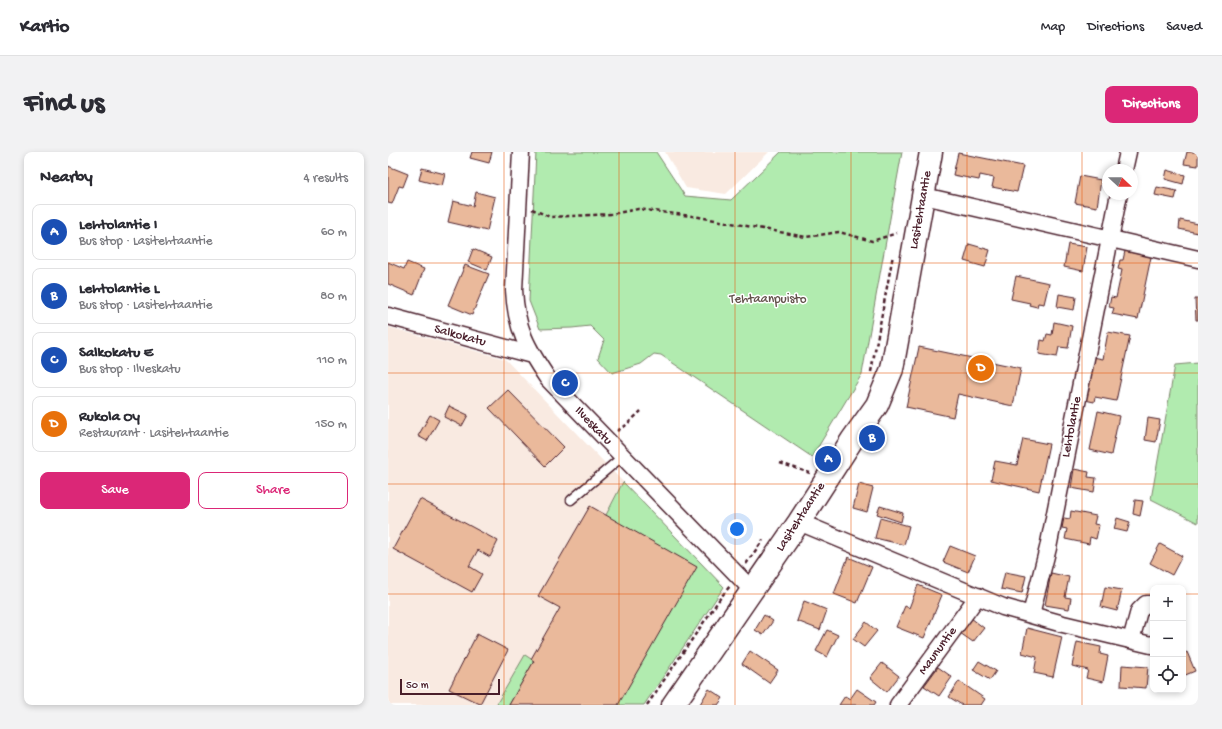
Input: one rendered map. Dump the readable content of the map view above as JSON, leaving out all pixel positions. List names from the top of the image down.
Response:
{
  "streets": {
    "street": [
      "Lasitehtaantie",
      "Salkokatu",
      "Ilveskatu",
      "Lehtolantie",
      "Maununtie"
    ]
  },
  "crossings": [
    ["Lasitehtaantie", "Ilveskatu"],
    ["Salkokatu", "Ilveskatu"]
  ],
  "parks": ["Tehtaanpuisto"],
  "scale_bar": "50 m",
  "north": "right",
  "page": {
    "header": "Kartio",
    "nav": ["Map", "Directions", "Saved"],
    "buttons": [
      "Directions",
      ["Save", "Share"]
    ],
    "title": "Find us",
    "heading": ["Nearby", "4 results"],
    "list": [
      {
        "mark": "A",
        "name": "Lehtolantie I",
        "note": "Bus stop · Lasitehtaantie",
        "value": "60 m"
      },
      {
        "mark": "B",
        "name": "Lehtolantie L",
        "note": "Bus stop · Lasitehtaantie",
        "value": "80 m"
      },
      {
        "mark": "C",
        "name": "Salkokatu E",
        "note": "Bus stop · Ilveskatu",
        "value": "110 m"
      },
      {
        "mark": "D",
        "name": "Rukola Oy",
        "note": "Restaurant · Lasitehtaantie",
        "value": "150 m"
      }
    ],
    "pins": [
      "D",
      "C",
      "B",
      "A"
    ],
    "map_buttons": ["+", "−"],
    "scale": "50 m"
  }
}
